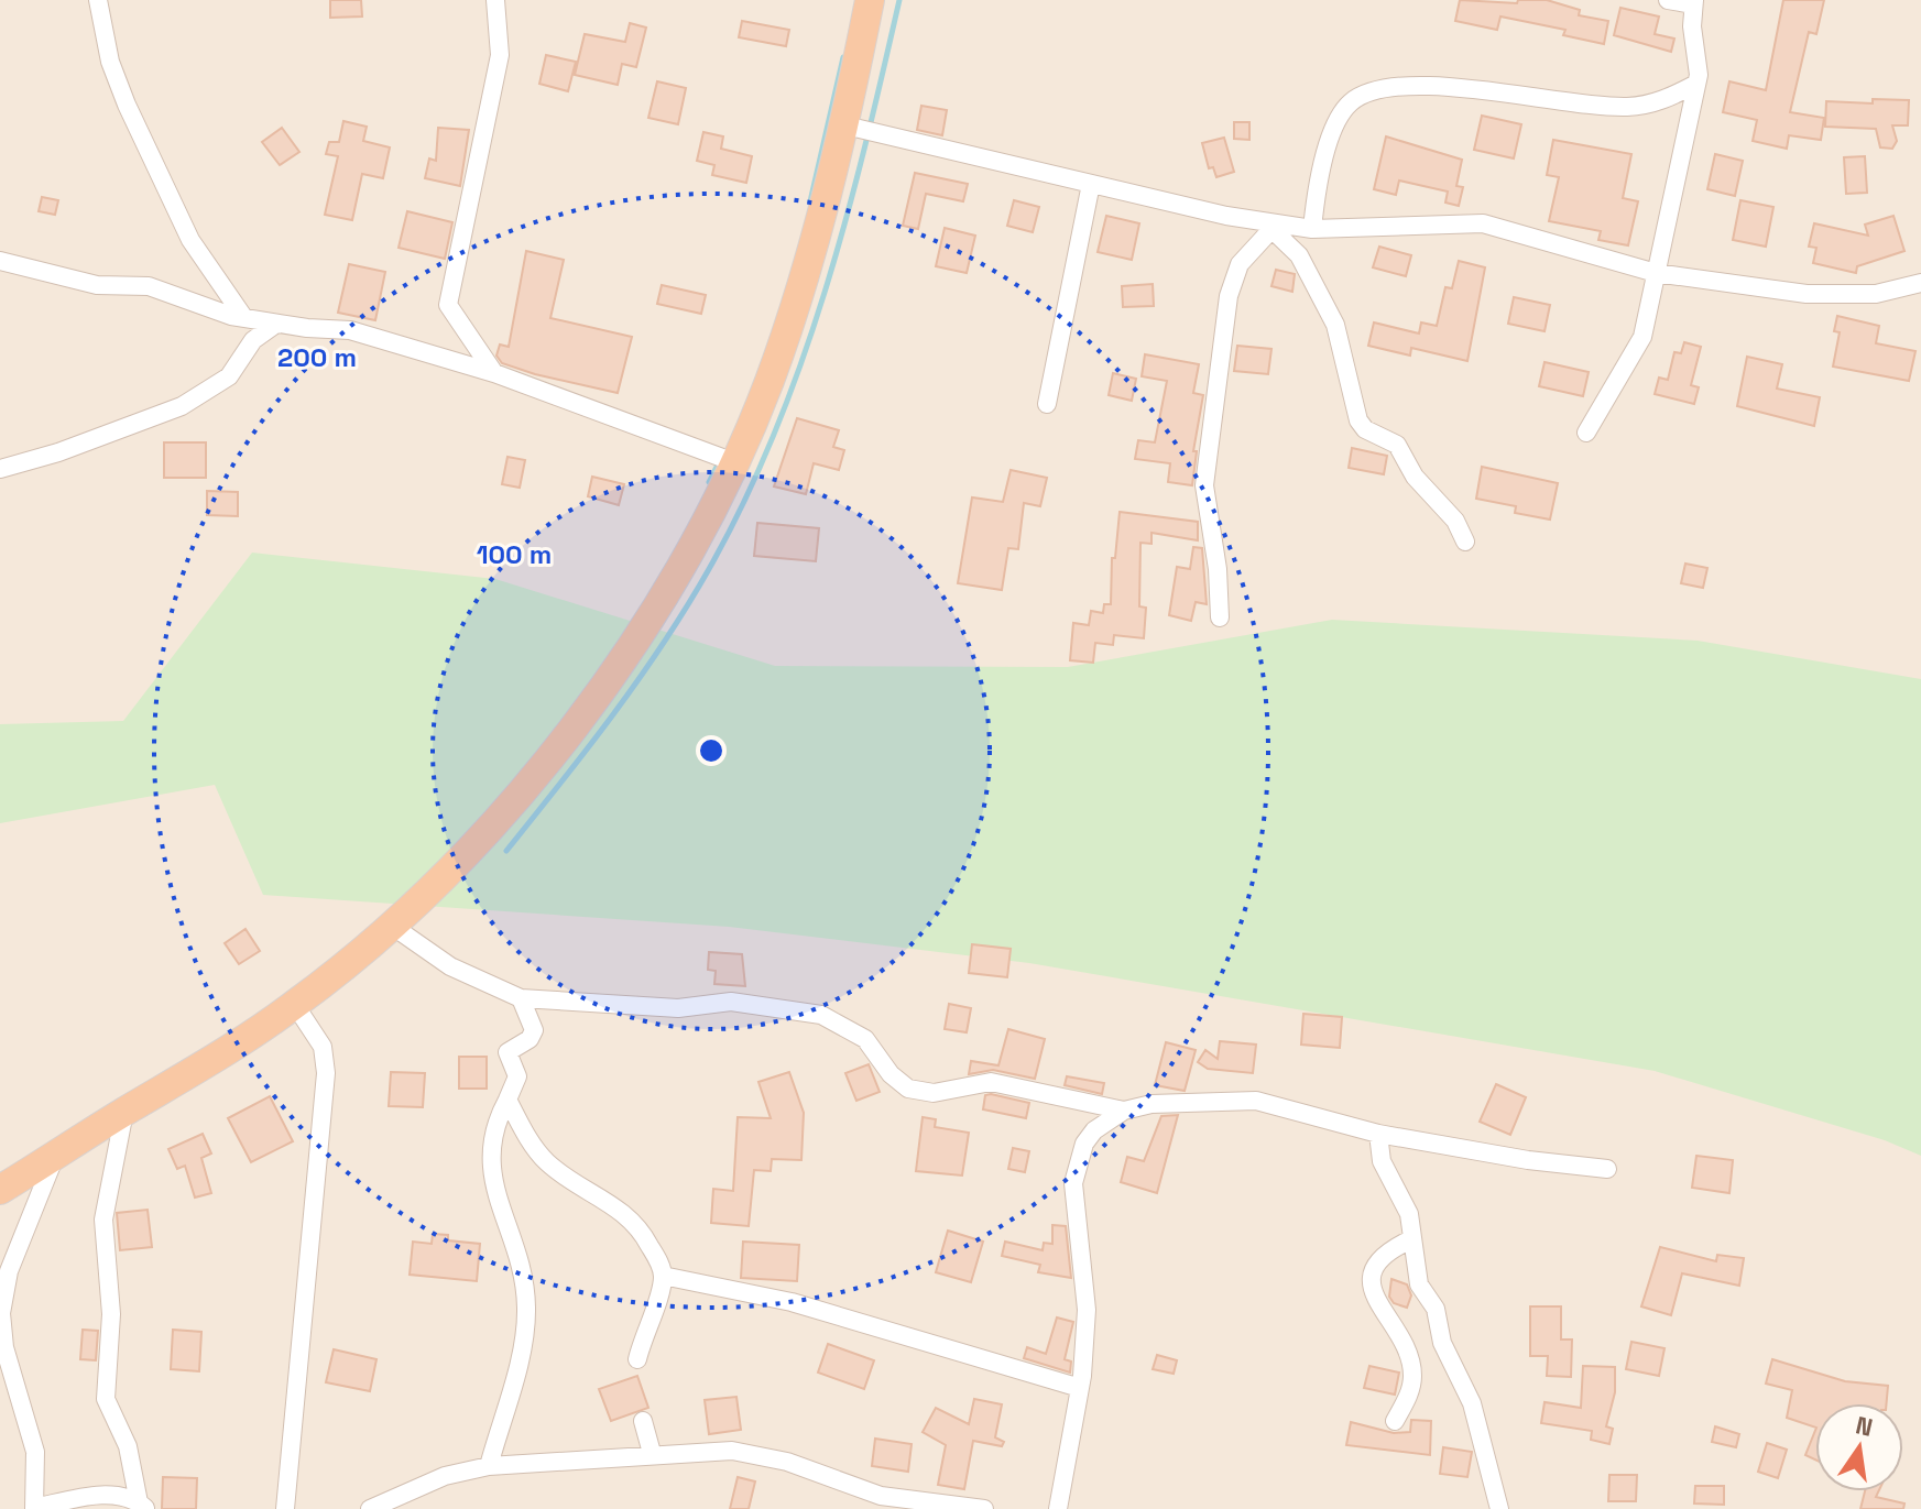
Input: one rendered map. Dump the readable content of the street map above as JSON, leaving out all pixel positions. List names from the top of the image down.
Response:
{
  "north": "top",
  "rings": ["200 m", "100 m"]
}
